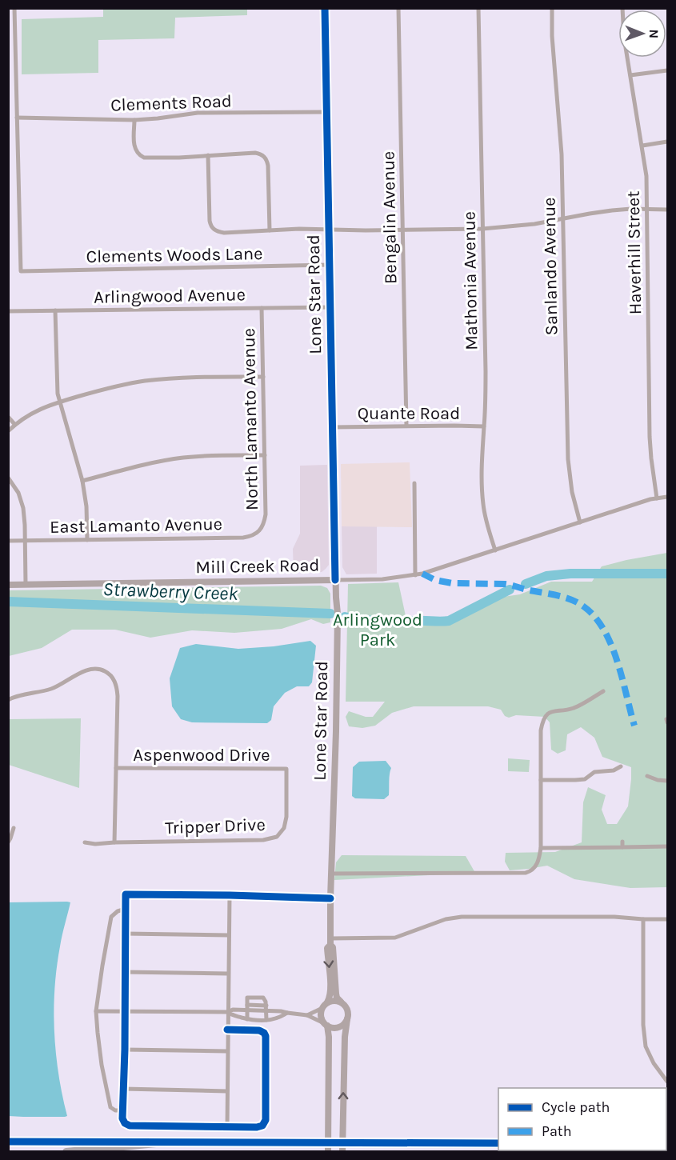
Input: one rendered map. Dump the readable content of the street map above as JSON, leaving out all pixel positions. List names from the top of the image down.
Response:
{
  "streets": {
    "street": [
      "Clements Road",
      "Bengalin Avenue",
      "Haverhill Street",
      "Clements Woods Lane",
      "Sanlando Avenue",
      "Mathonia Avenue",
      "Lone Star Road",
      "Arlingwood Avenue",
      "Quante Road",
      "North Lamanto Avenue",
      "East Lamanto Avenue",
      "Mill Creek Road",
      "Aspenwood Drive",
      "Tripper Drive"
    ]
  },
  "crossings": [
    ["Clements Road", "Clements Woods Lane"],
    ["Clements Road", "Lone Star Road"],
    ["Bengalin Avenue", "Quante Road"],
    ["Haverhill Street", "Mill Creek Road"],
    ["Clements Woods Lane", "Lone Star Road"],
    ["Sanlando Avenue", "Mill Creek Road"],
    ["Mathonia Avenue", "Quante Road"],
    ["Mathonia Avenue", "Mill Creek Road"],
    ["Lone Star Road", "Arlingwood Avenue"],
    ["Lone Star Road", "Quante Road"],
    ["Lone Star Road", "Mill Creek Road"],
    ["Arlingwood Avenue", "North Lamanto Avenue"],
    ["North Lamanto Avenue", "East Lamanto Avenue"],
    ["Aspenwood Drive", "Tripper Drive"]
  ],
  "water": ["Strawberry Creek"],
  "parks": ["Arlingwood Park"],
  "legend": ["Cycle path", "Path"],
  "north": "right"
}
